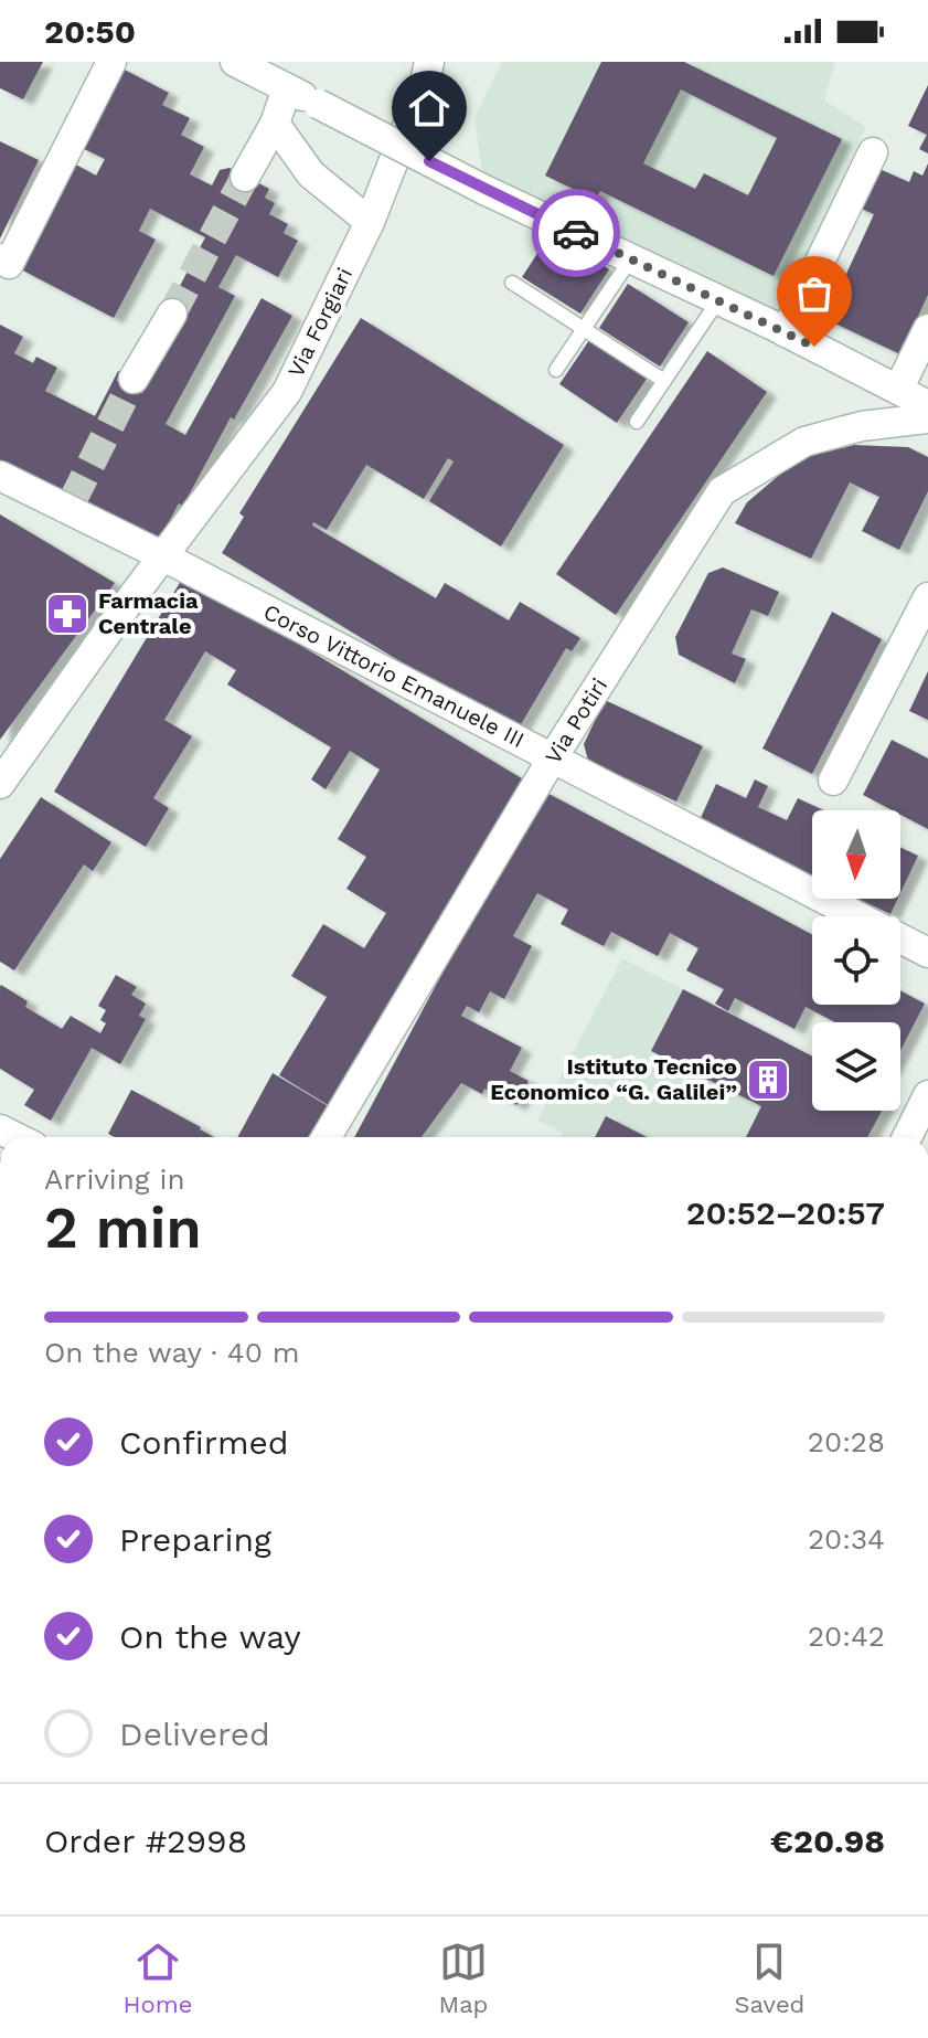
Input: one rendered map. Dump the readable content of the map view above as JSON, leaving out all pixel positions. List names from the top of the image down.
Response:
{
  "streets": {
    "street": ["Via Forgiari", "Corso Vittorio Emanuele III", "Via Potiri"]
  },
  "crossings": [
    ["Via Forgiari", "Corso Vittorio Emanuele III"],
    ["Corso Vittorio Emanuele III", "Via Potiri"]
  ],
  "places": {
    "pharmacy": ["Farmacia Centrale"],
    "building": ["Istituto Tecnico Economico “G. Galilei”"]
  },
  "north": "bottom",
  "page": {
    "status": "20:50",
    "heading": ["2 min", "Arriving in", "20:52–20:57"],
    "panel": ["Order #2998", "€20.98"],
    "bar": "On the way · 40 m",
    "list": [
      ["Confirmed", "20:28"],
      ["Preparing", "20:34"],
      ["On the way", "20:42"],
      "Delivered"
    ],
    "tabs": ["Home", "Map", "Saved"]
  }
}
